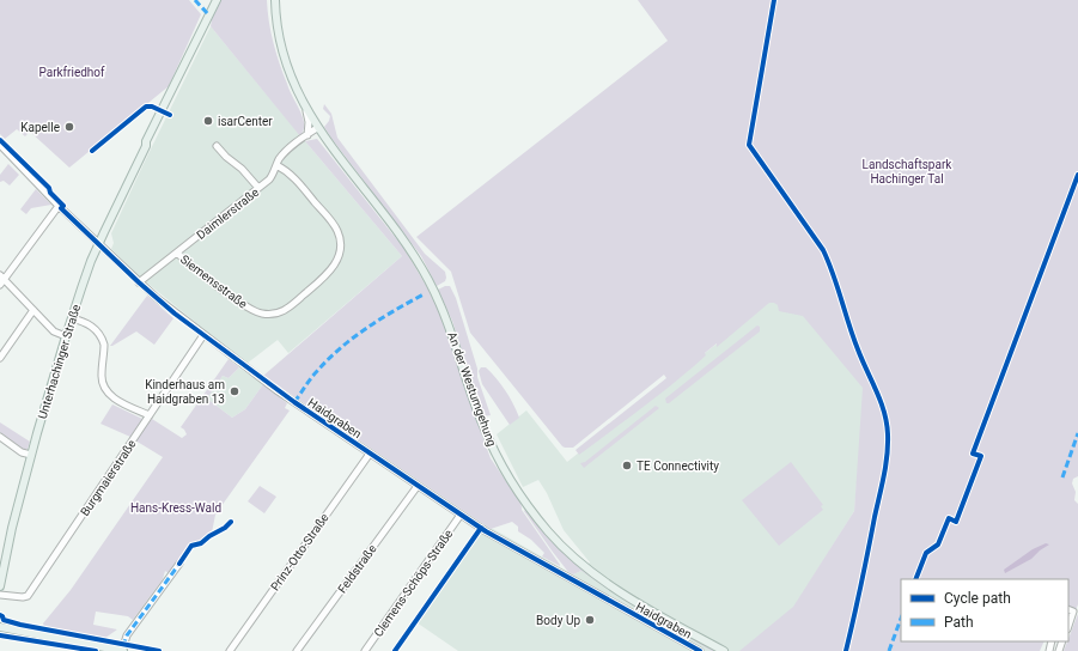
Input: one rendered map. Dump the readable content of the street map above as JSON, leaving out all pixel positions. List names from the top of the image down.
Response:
{
  "streets": {
    "main road": ["Unterhachinger Straße", "An der Westumgehung"],
    "street": [
      "Daimlerstraße",
      "Siemensstraße",
      "Haidgraben",
      "Burgmaierstraße",
      "Prinz-Otto-Straße",
      "Feldstraße",
      "Clemens-Schöps-Straße"
    ]
  },
  "crossings": [
    ["Daimlerstraße", "Siemensstraße"],
    ["Daimlerstraße", "An der Westumgehung"],
    ["Daimlerstraße", "Haidgraben"],
    ["Unterhachinger Straße", "Haidgraben"],
    ["Haidgraben", "Burgmaierstraße"],
    ["Haidgraben", "Prinz-Otto-Straße"],
    ["Haidgraben", "Feldstraße"],
    ["Haidgraben", "Clemens-Schöps-Straße"]
  ],
  "parks": ["Parkfriedhof", "Landschaftspark Hachinger Tal", "Hans-Kress-Wald"],
  "places": [
    "isarCenter",
    "Kapelle",
    "Kinderhaus am Haidgraben 13",
    "TE Connectivity",
    "Body Up"
  ],
  "legend": ["Cycle path", "Path"]
}
